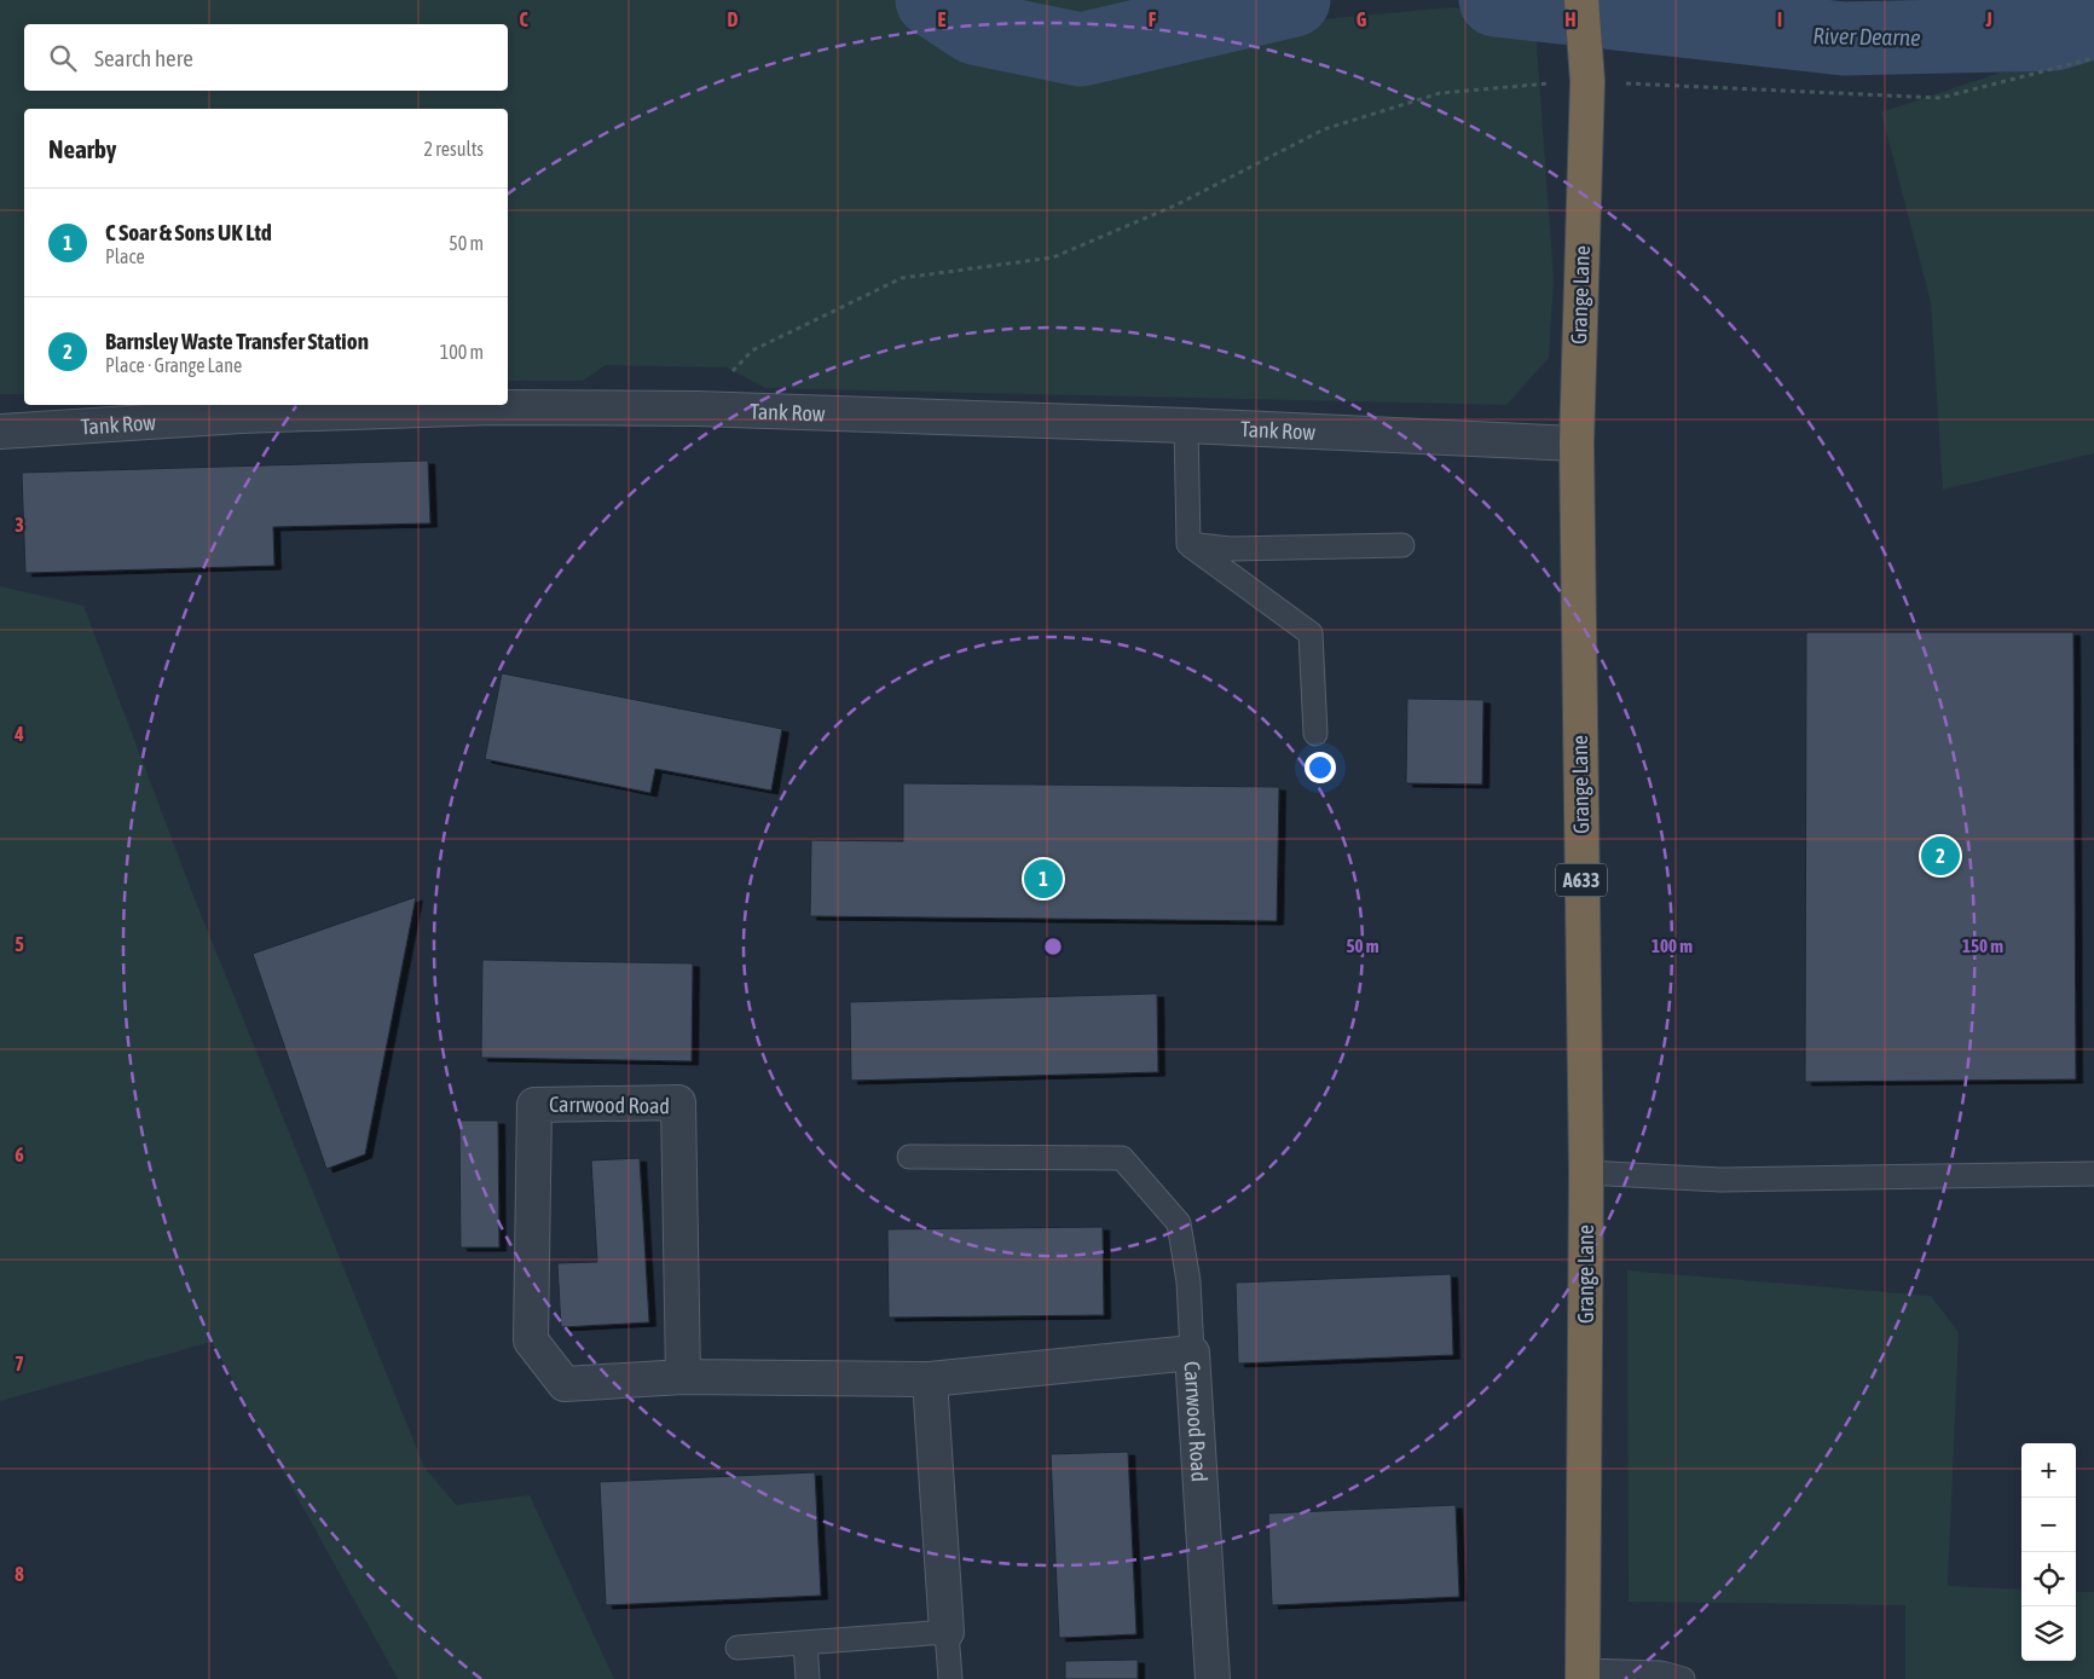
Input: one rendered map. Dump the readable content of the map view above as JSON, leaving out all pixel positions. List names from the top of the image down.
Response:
{
  "streets": {
    "highway": ["Grange Lane", "A633"],
    "street": ["Tank Row", "Carrwood Road"]
  },
  "crossings": [
    ["Grange Lane", "Tank Row"]
  ],
  "water": ["River Dearne"],
  "page": {
    "search": "Search here",
    "heading": ["Nearby", "2 results"],
    "list": [
      {
        "mark": "1",
        "name": "C Soar & Sons UK Ltd",
        "note": "Place",
        "value": "50 m"
      },
      {
        "mark": "2",
        "name": "Barnsley Waste Transfer Station",
        "note": "Place · Grange Lane",
        "value": "100 m"
      }
    ],
    "pins": ["2", "1"],
    "map_buttons": ["+", "−"]
  },
  "grid": {
    "columns": [
      "C",
      "D",
      "E",
      "F",
      "G",
      "H",
      "I",
      "J"
    ],
    "rows": [
      "3",
      "4",
      "5",
      "6",
      "7",
      "8"
    ]
  },
  "rings": ["50 m", "100 m", "150 m"]
}
